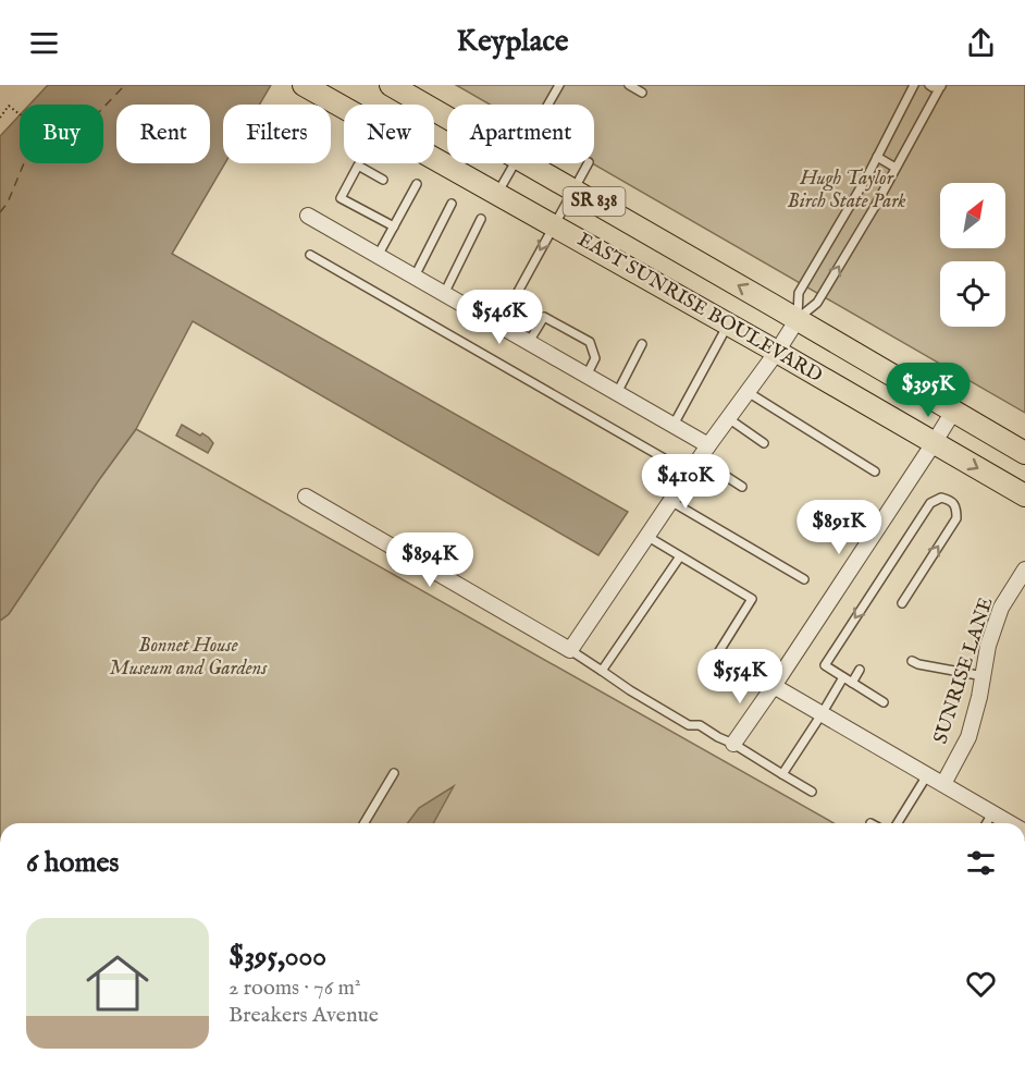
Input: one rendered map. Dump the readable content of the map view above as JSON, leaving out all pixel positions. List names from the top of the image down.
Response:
{
  "streets": {
    "main road": ["SR 838", "EAST SUNRISE BOULEVARD"],
    "street": ["SUNRISE LANE"]
  },
  "parks": ["Hugh Taylor Birch State Park", "Bonnet House Museum and Gardens"],
  "north": "top right",
  "page": {
    "header": "Keyplace",
    "chip": [
      "Buy",
      "Rent",
      "Filters",
      "New",
      "Apartment"
    ],
    "price": [
      "$546K",
      "$395K",
      "$410K",
      "$891K",
      "$894K",
      "$554K"
    ],
    "heading": "6 homes",
    "list": [
      {
        "name": "$395,000",
        "note": "2 rooms · 76 m² · Breakers Avenue"
      }
    ]
  }
}
